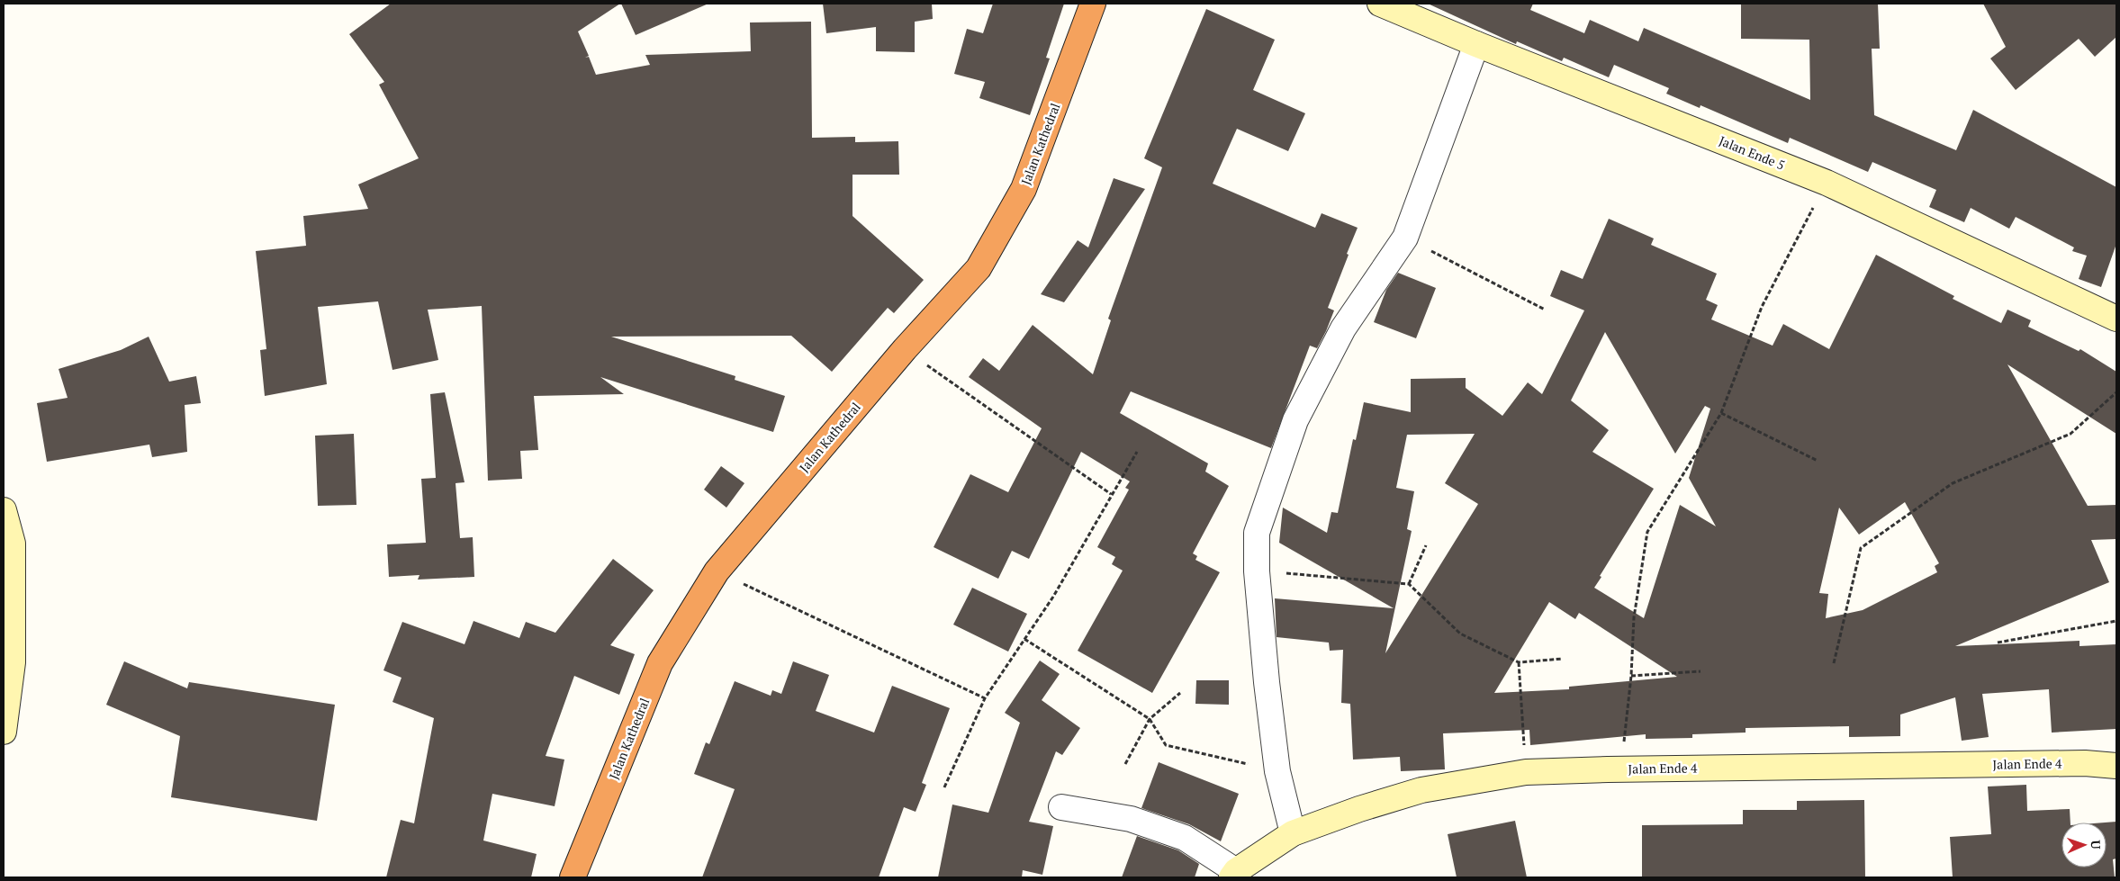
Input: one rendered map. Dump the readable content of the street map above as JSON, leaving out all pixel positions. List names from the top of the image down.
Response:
{
  "streets": {
    "highway": ["Jalan Kathedral"],
    "street": ["Jalan Ende 5", "Jalan Ende 4"]
  },
  "north": "right"
}
